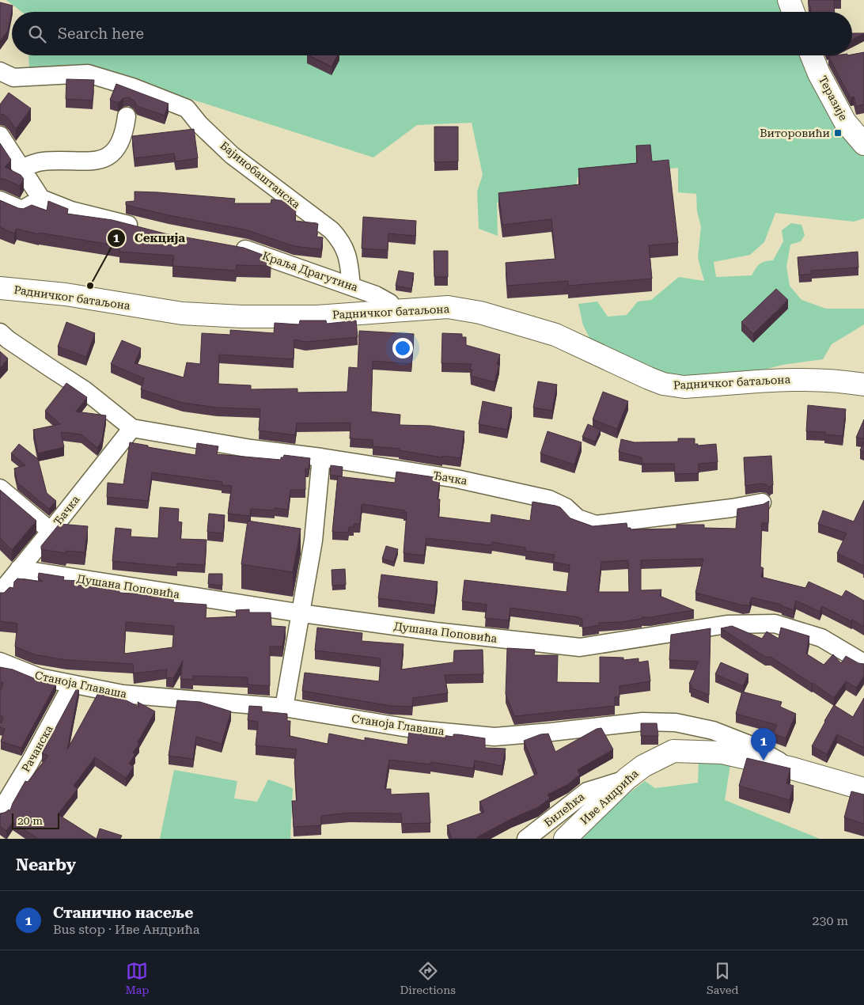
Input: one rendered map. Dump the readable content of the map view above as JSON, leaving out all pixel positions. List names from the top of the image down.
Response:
{
  "streets": {
    "main road": ["Теразије", "Радничког батаљона", "Иве Андрића"],
    "street": [
      "Бајинобаштанска",
      "Краља Драгутина",
      "Ђачка",
      "Душана Поповића",
      "Станоја Главаша",
      "Рачанска",
      "Билећка"
    ]
  },
  "crossings": [
    ["Бајинобаштанска", "Краља Драгутина"],
    ["Краља Драгутина", "Радничког батаљона"],
    ["Ђачка", "Душана Поповића"],
    ["Станоја Главаша", "Рачанска"],
    ["Станоја Главаша", "Иве Андрића"],
    ["Иве Андрића", "Билећка"]
  ],
  "places": {
    "transit": ["Виторовићи"],
    "other": ["Секција"]
  },
  "scale_bar": "20 m",
  "page": {
    "search": "Search here",
    "pins": "1",
    "scale": "20 m",
    "heading": "Nearby",
    "list": [
      {
        "mark": "1",
        "name": "Станично насеље",
        "note": "Bus stop · Иве Андрића",
        "value": "230 m"
      }
    ],
    "nav": ["Map", "Directions", "Saved"]
  }
}
